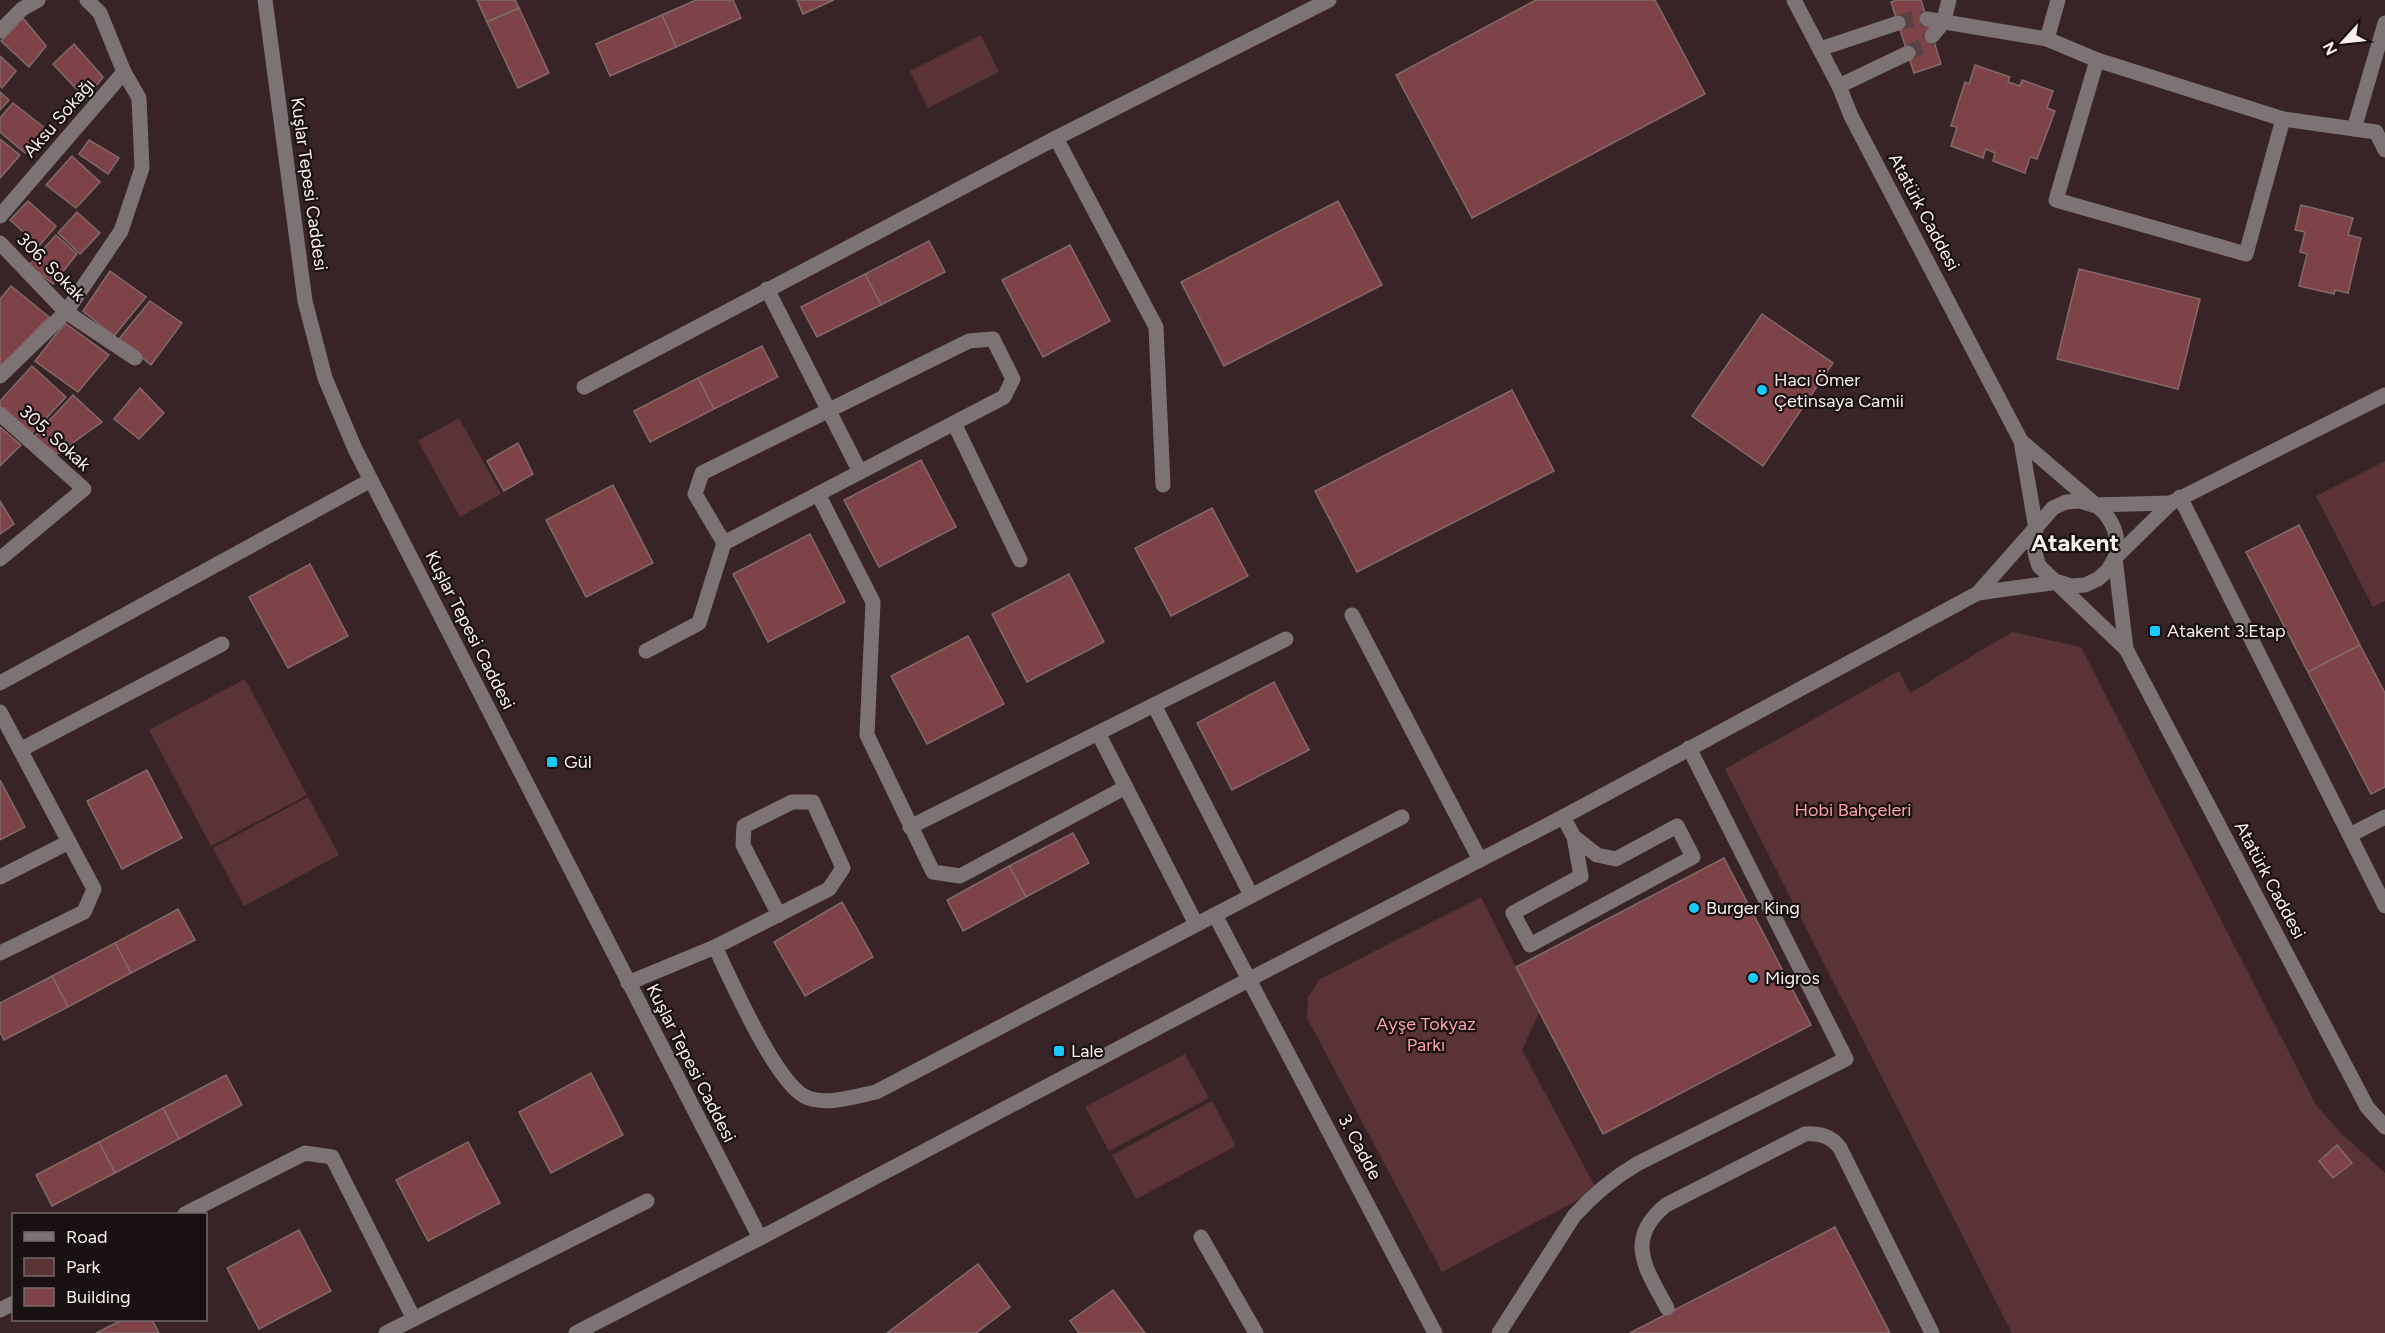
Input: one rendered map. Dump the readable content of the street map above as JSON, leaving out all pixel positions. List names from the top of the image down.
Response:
{
  "streets": {
    "street": [
      "Aksu Sokağı",
      "Kuşlar Tepesi Caddesi",
      "Atatürk Caddesi",
      "306. Sokak",
      "305. Sokak",
      "3. Cadde"
    ]
  },
  "districts": ["Atakent"],
  "parks": ["Hobi Bahçeleri", "Ayşe Tokyaz Parkı"],
  "places": {
    "other": ["Hacı Ömer Çetinsaya Camii", "Burger King", "Migros"],
    "transit": ["Atakent 3.Etap", "Gül", "Lale"]
  },
  "legend": ["Road", "Park", "Building"],
  "north": "bottom left"
}
